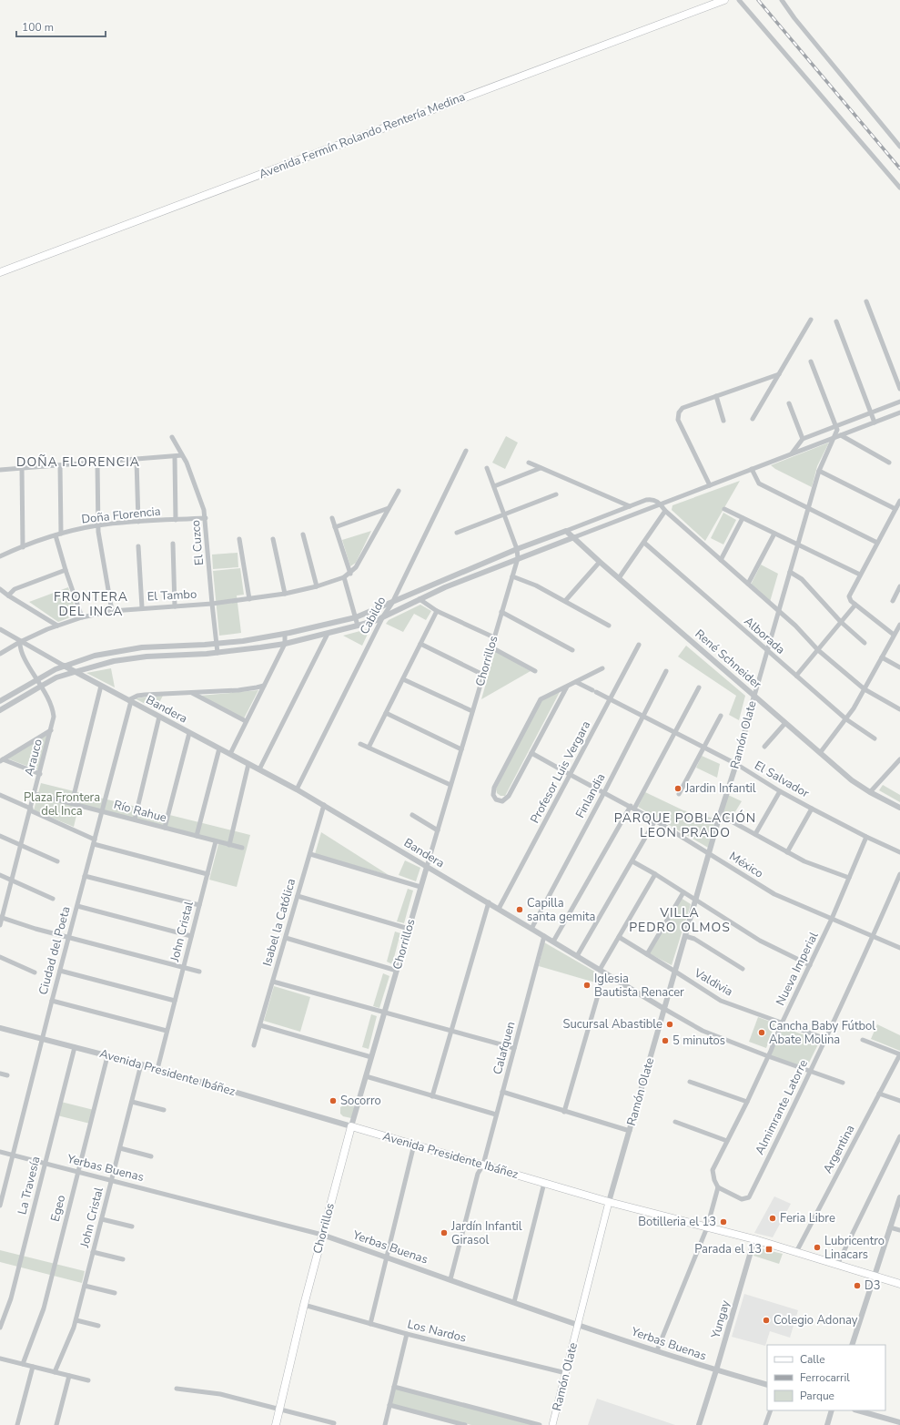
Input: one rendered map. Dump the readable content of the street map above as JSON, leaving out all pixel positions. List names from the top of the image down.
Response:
{
  "streets": {
    "main road": [
      "Avenida Fermín Rolando Rentería Medina",
      "Chorrillos",
      "Ramón Olate",
      "Avenida Presidente Ibáñez"
    ],
    "street": [
      "Doña Florencia",
      "El Cuzco",
      "El Tambo",
      "Cabildo",
      "Alborada",
      "René Schneider",
      "Bandera",
      "Arauco",
      "Profesor Luis Vergara",
      "El Salvador",
      "Finlandia",
      "Río Rahue",
      "México",
      "Isabel la Católica",
      "John Cristal",
      "Ciudad del Poeta",
      "Nueva Imperial",
      "Valdivia",
      "Calafquen",
      "Almimrante Latorre",
      "Argentina",
      "Yerbas Buenas",
      "La Travesía",
      "Egeo",
      "Yungay",
      "Los Nardos"
    ]
  },
  "crossings": [
    ["Doña Florencia", "El Cuzco"],
    ["El Cuzco", "El Tambo"],
    ["El Tambo", "Bandera"],
    ["El Tambo", "Arauco"],
    ["Cabildo", "Bandera"],
    ["Alborada", "Ramón Olate"],
    ["René Schneider", "Ramón Olate"],
    ["Chorrillos", "Bandera"],
    ["Chorrillos", "Avenida Presidente Ibáñez"],
    ["Chorrillos", "Yerbas Buenas"],
    ["Chorrillos", "Los Nardos"],
    ["Bandera", "Ramón Olate"],
    ["Bandera", "Arauco"],
    ["Bandera", "Profesor Luis Vergara"],
    ["Bandera", "Finlandia"],
    ["Bandera", "Isabel la Católica"],
    ["Bandera", "Ciudad del Poeta"],
    ["Bandera", "Nueva Imperial"],
    ["Bandera", "Calafquen"],
    ["Bandera", "Almimrante Latorre"],
    ["Ramón Olate", "El Salvador"],
    ["Ramón Olate", "México"],
    ["Ramón Olate", "Valdivia"],
    ["Ramón Olate", "Avenida Presidente Ibáñez"],
    ["Ramón Olate", "Yerbas Buenas"],
    ["Ramón Olate", "Los Nardos"],
    ["Arauco", "Río Rahue"],
    ["Profesor Luis Vergara", "El Salvador"],
    ["Profesor Luis Vergara", "México"],
    ["El Salvador", "Finlandia"],
    ["El Salvador", "Nueva Imperial"],
    ["Finlandia", "México"],
    ["Río Rahue", "John Cristal"],
    ["Río Rahue", "Ciudad del Poeta"],
    ["México", "Nueva Imperial"],
    ["México", "Almimrante Latorre"],
    ["John Cristal", "Avenida Presidente Ibáñez"],
    ["John Cristal", "Yerbas Buenas"],
    ["Ciudad del Poeta", "Avenida Presidente Ibáñez"],
    ["Ciudad del Poeta", "Yerbas Buenas"],
    ["Nueva Imperial", "Valdivia"],
    ["Nueva Imperial", "Almimrante Latorre"],
    ["Valdivia", "Almimrante Latorre"],
    ["Calafquen", "Avenida Presidente Ibáñez"],
    ["Calafquen", "Yerbas Buenas"],
    ["Avenida Presidente Ibáñez", "Argentina"],
    ["Avenida Presidente Ibáñez", "La Travesía"],
    ["Avenida Presidente Ibáñez", "Egeo"],
    ["Avenida Presidente Ibáñez", "Yungay"],
    ["Yerbas Buenas", "La Travesía"],
    ["Yerbas Buenas", "Egeo"],
    ["Yerbas Buenas", "Yungay"]
  ],
  "districts": [
    "DOÑA FLORENCIA",
    "FRONTERA DEL INCA",
    "PARQUE POBLACIÓN LEON PRADO",
    "VILLA PEDRO OLMOS"
  ],
  "parks": ["Plaza Frontera del Inca"],
  "places": {
    "other": [
      "Jardin Infantil",
      "Capilla santa gemita",
      "Iglesia Bautista Renacer",
      "Sucursal Abastible",
      "Cancha Baby Fútbol Abate Molina",
      "5 minutos",
      "Socorro",
      "Feria Libre",
      "Botilleria el 13",
      "Jardín Infantil Girasol",
      "Lubricentro Linacars",
      "D3",
      "Colegio Adonay"
    ],
    "transit": ["Parada el 13"]
  },
  "legend": ["Calle", "Ferrocarril", "Parque"],
  "scale_bar": "100 m"
}
